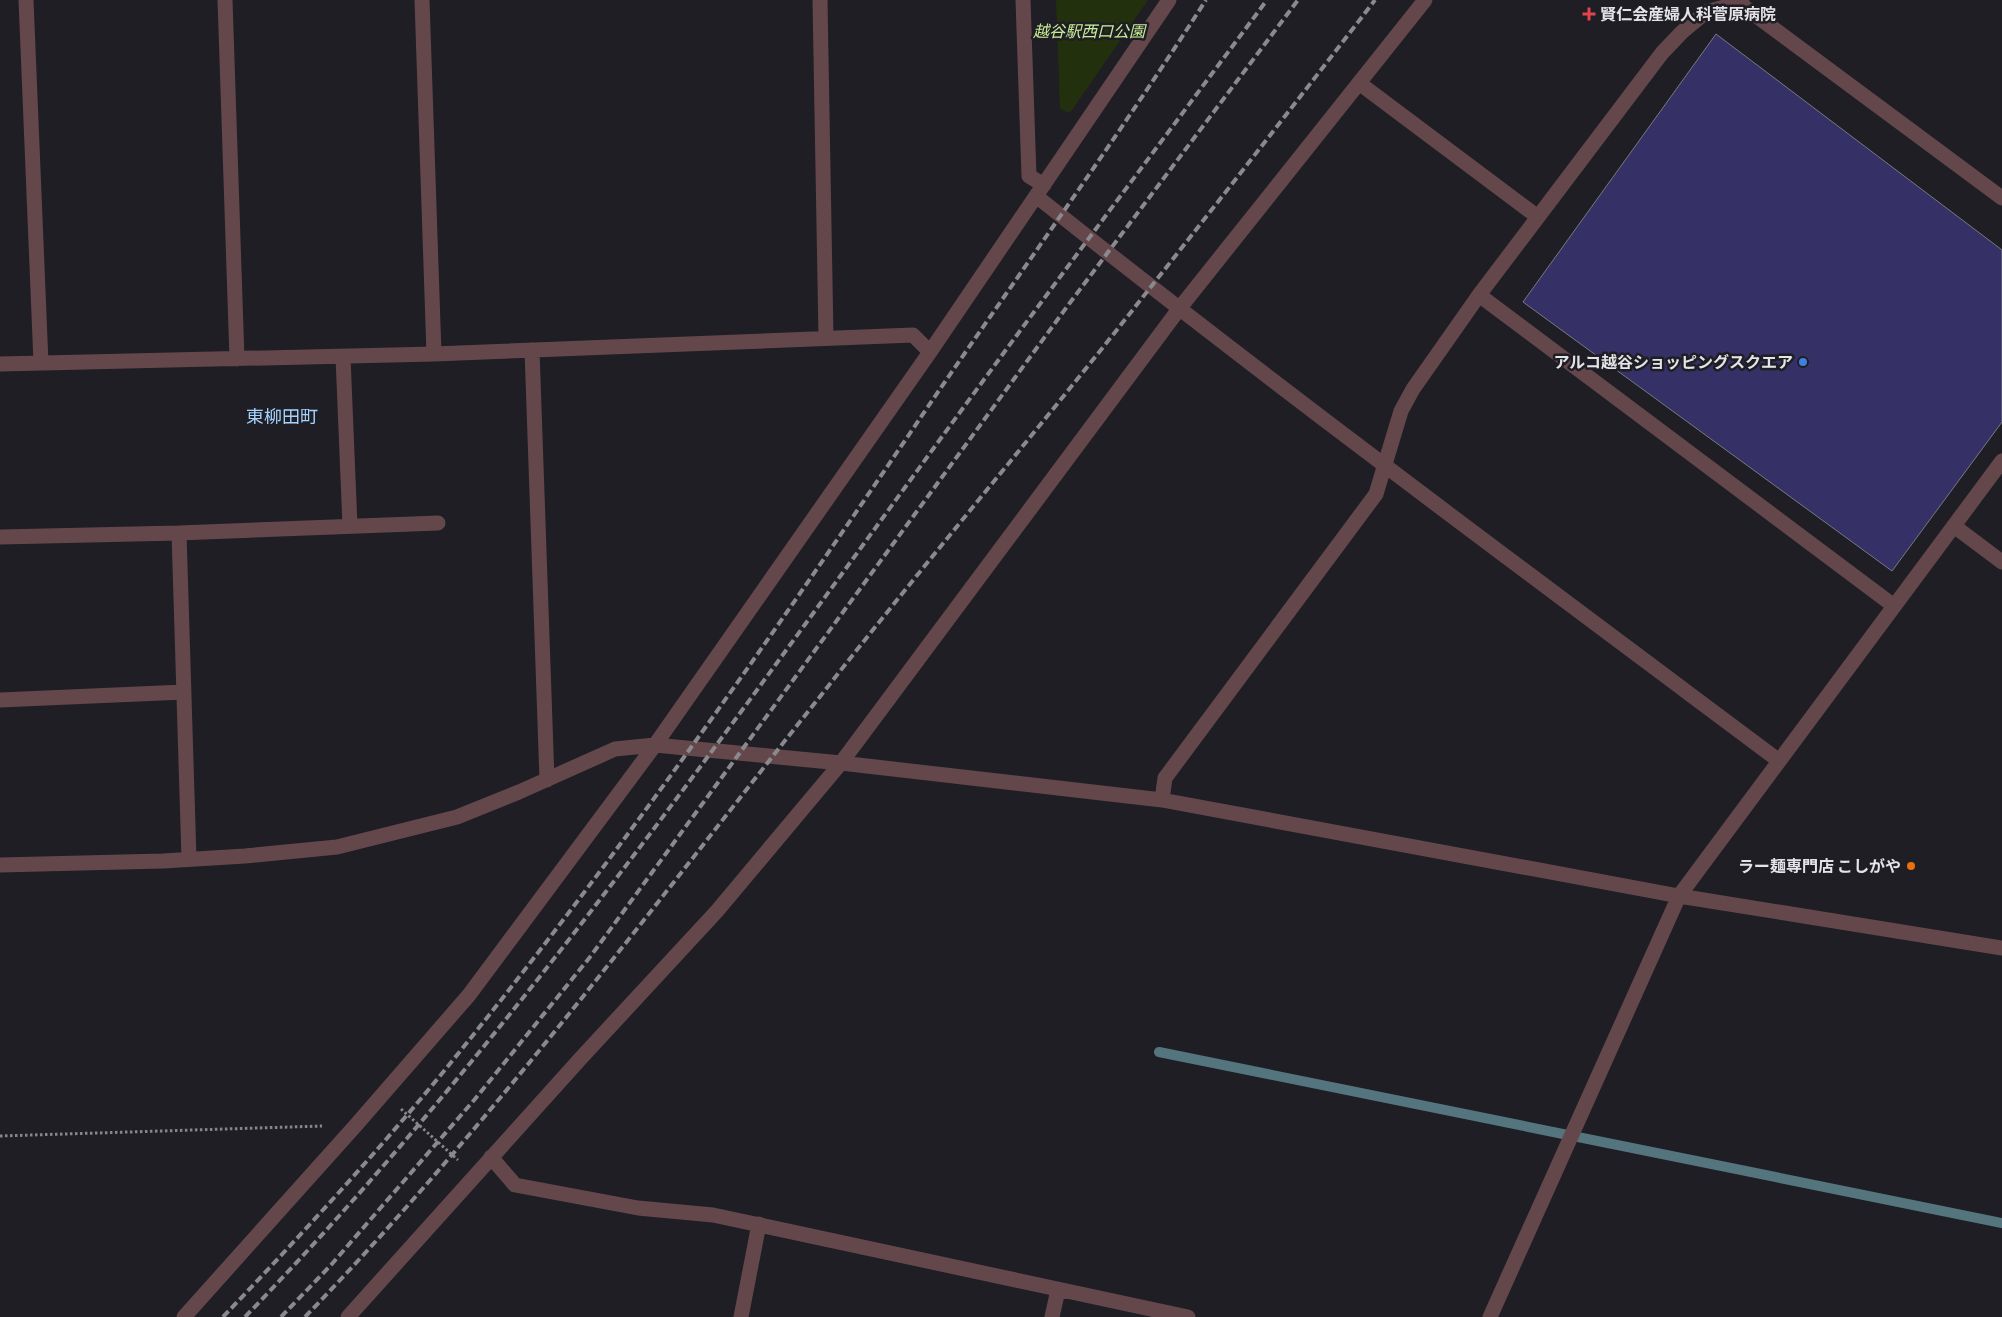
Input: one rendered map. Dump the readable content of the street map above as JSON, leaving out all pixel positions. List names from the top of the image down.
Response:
{
  "districts": ["東柳田町"],
  "parks": ["越谷駅西口公園"],
  "places": {
    "health": ["賢仁会産婦人科菅原病院"],
    "other": ["アルコ越谷ショッピングスクエア", "ラー麺専門店 こしがや"]
  }
}
